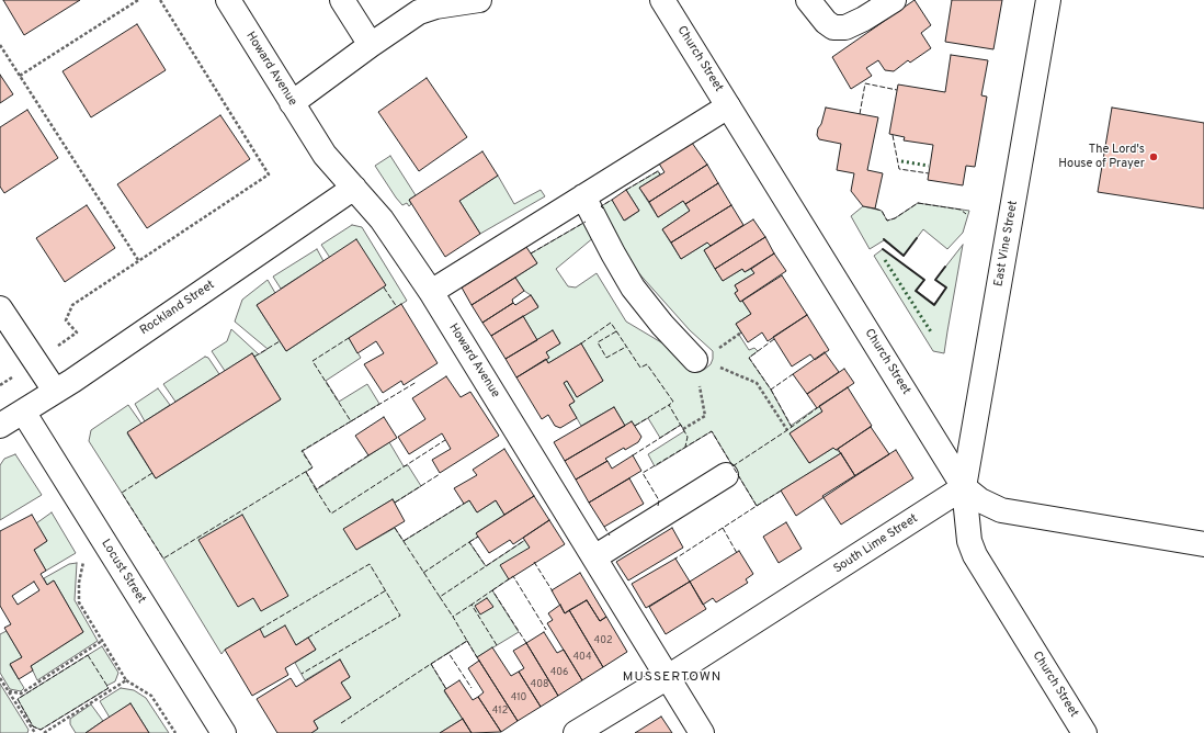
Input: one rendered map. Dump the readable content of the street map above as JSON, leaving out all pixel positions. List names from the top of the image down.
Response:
{
  "streets": {
    "main road": [
      "Church Street",
      "Howard Avenue",
      "East Vine Street",
      "Rockland Street",
      "South Lime Street",
      "Locust Street"
    ]
  },
  "crossings": [
    ["Church Street", "East Vine Street"],
    ["Church Street", "South Lime Street"],
    ["Howard Avenue", "Rockland Street"],
    ["Howard Avenue", "South Lime Street"],
    ["East Vine Street", "South Lime Street"],
    ["Rockland Street", "Locust Street"]
  ],
  "districts": ["MUSSERTOWN"],
  "places": ["The Lord's House of Prayer"],
  "house_numbers": [
    "402",
    "404",
    "406",
    "408",
    "410",
    "412"
  ]
}
